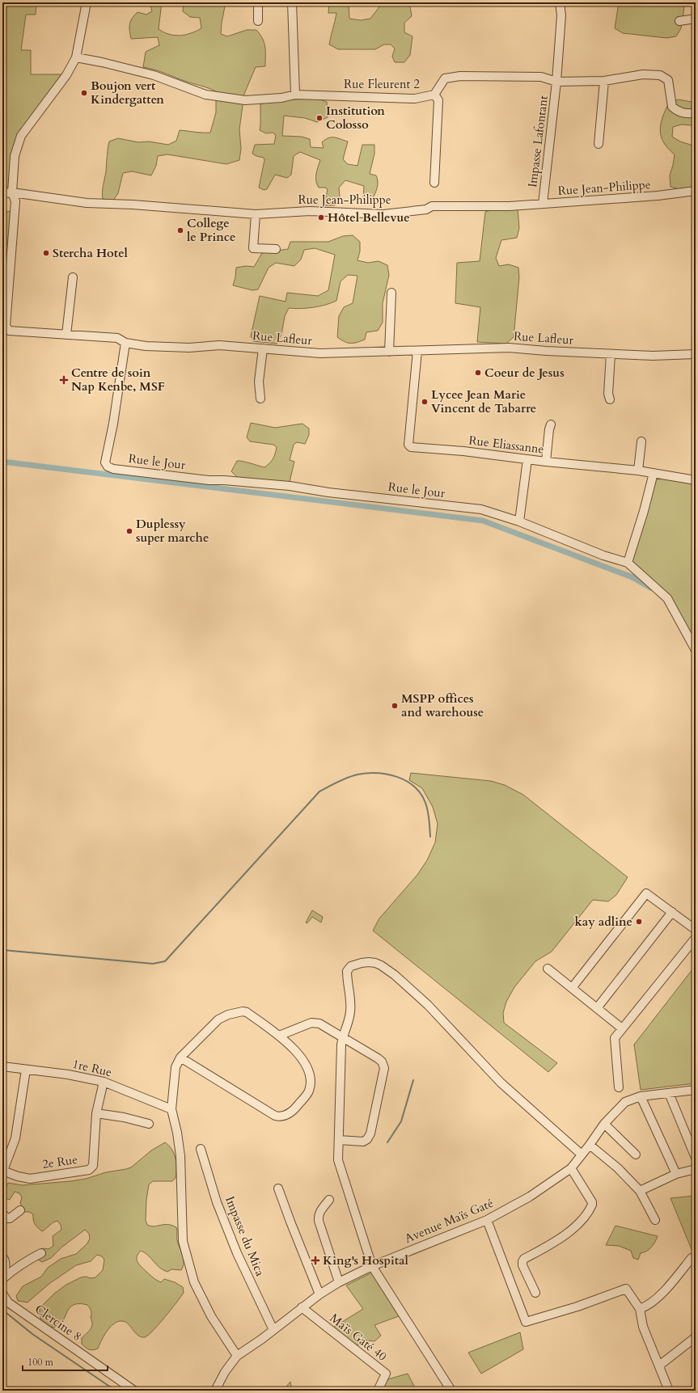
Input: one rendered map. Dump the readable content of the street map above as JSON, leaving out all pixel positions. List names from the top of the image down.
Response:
{
  "streets": {
    "street": [
      "Rue Fleurent 2",
      "Impasse Lafontant",
      "Rue Jean-Philippe",
      "Rue Lafleur",
      "Rue Eliassanne",
      "Rue le Jour",
      "1re Rue",
      "2e Rue",
      "Avenue Maïs Gaté",
      "Impasse du Mica",
      "Clercine 8",
      "Maïs Gaté 40"
    ]
  },
  "crossings": [
    ["Rue Fleurent 2", "Impasse Lafontant"],
    ["Impasse Lafontant", "Rue Jean-Philippe"],
    ["Rue Jean-Philippe", "Rue Lafleur"],
    ["Rue Lafleur", "Rue Eliassanne"],
    ["Rue Lafleur", "Rue le Jour"],
    ["1re Rue", "2e Rue"],
    ["Avenue Maïs Gaté", "Impasse du Mica"],
    ["Avenue Maïs Gaté", "Maïs Gaté 40"]
  ],
  "places": {
    "other": [
      "Boujon vert Kindergatten",
      "Institution Colosso",
      "Hôtel Bellevue",
      "College le Prince",
      "Stercha Hotel",
      "Coeur de Jesus",
      "Lycee Jean Marie Vincent de Tabarre",
      "Duplessy super marche",
      "MSPP offices and warehouse",
      "kay adline"
    ],
    "health": ["Centre de soin Nap Kenbe, MSF", "King's Hospital"]
  },
  "scale_bar": "100 m"
}
